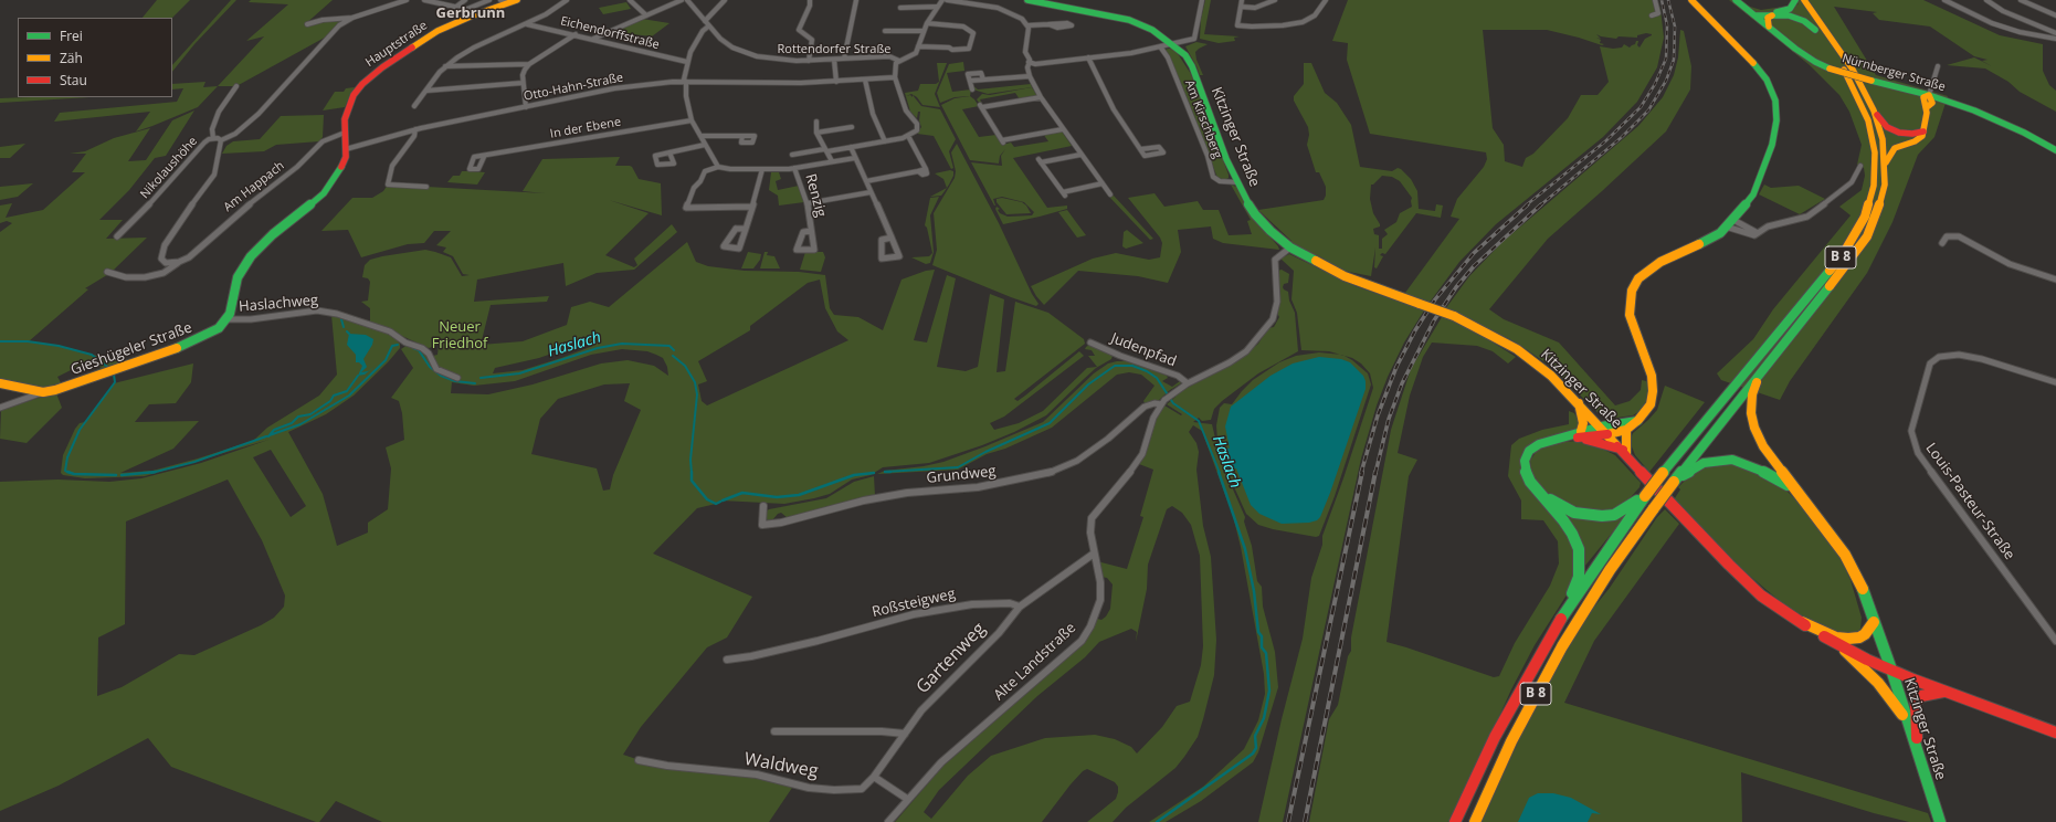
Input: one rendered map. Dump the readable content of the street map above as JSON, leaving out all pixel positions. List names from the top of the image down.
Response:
{
  "streets": {
    "main road": [
      "Hauptstraße",
      "Nürnberger Straße",
      "Kitzinger Straße",
      "B 8",
      "Gieshügeler Straße"
    ],
    "street": [
      "Eichendorffstraße",
      "Rottendorfer Straße",
      "Otto-Hahn-Straße",
      "Am Kirschberg",
      "In der Ebene",
      "Nikolaushöhe",
      "Am Happach",
      "Renzig",
      "Haslachweg",
      "Judenpfad",
      "Grundweg",
      "Louis-Pasteur-Straße",
      "Roßsteigweg",
      "Gartenweg",
      "Alte Landstraße",
      "Waldweg"
    ]
  },
  "crossings": [
    ["Hauptstraße", "Am Happach"],
    ["Am Kirschberg", "Kitzinger Straße"],
    ["Kitzinger Straße", "Alte Landstraße"],
    ["Haslachweg", "Gieshügeler Straße"],
    ["Judenpfad", "Alte Landstraße"],
    ["Grundweg", "Alte Landstraße"],
    ["Roßsteigweg", "Gartenweg"],
    ["Gartenweg", "Waldweg"]
  ],
  "districts": ["Gerbrunn"],
  "water": ["Haslach"],
  "parks": ["Neuer Friedhof"],
  "legend": ["Frei", "Zäh", "Stau"]
}
